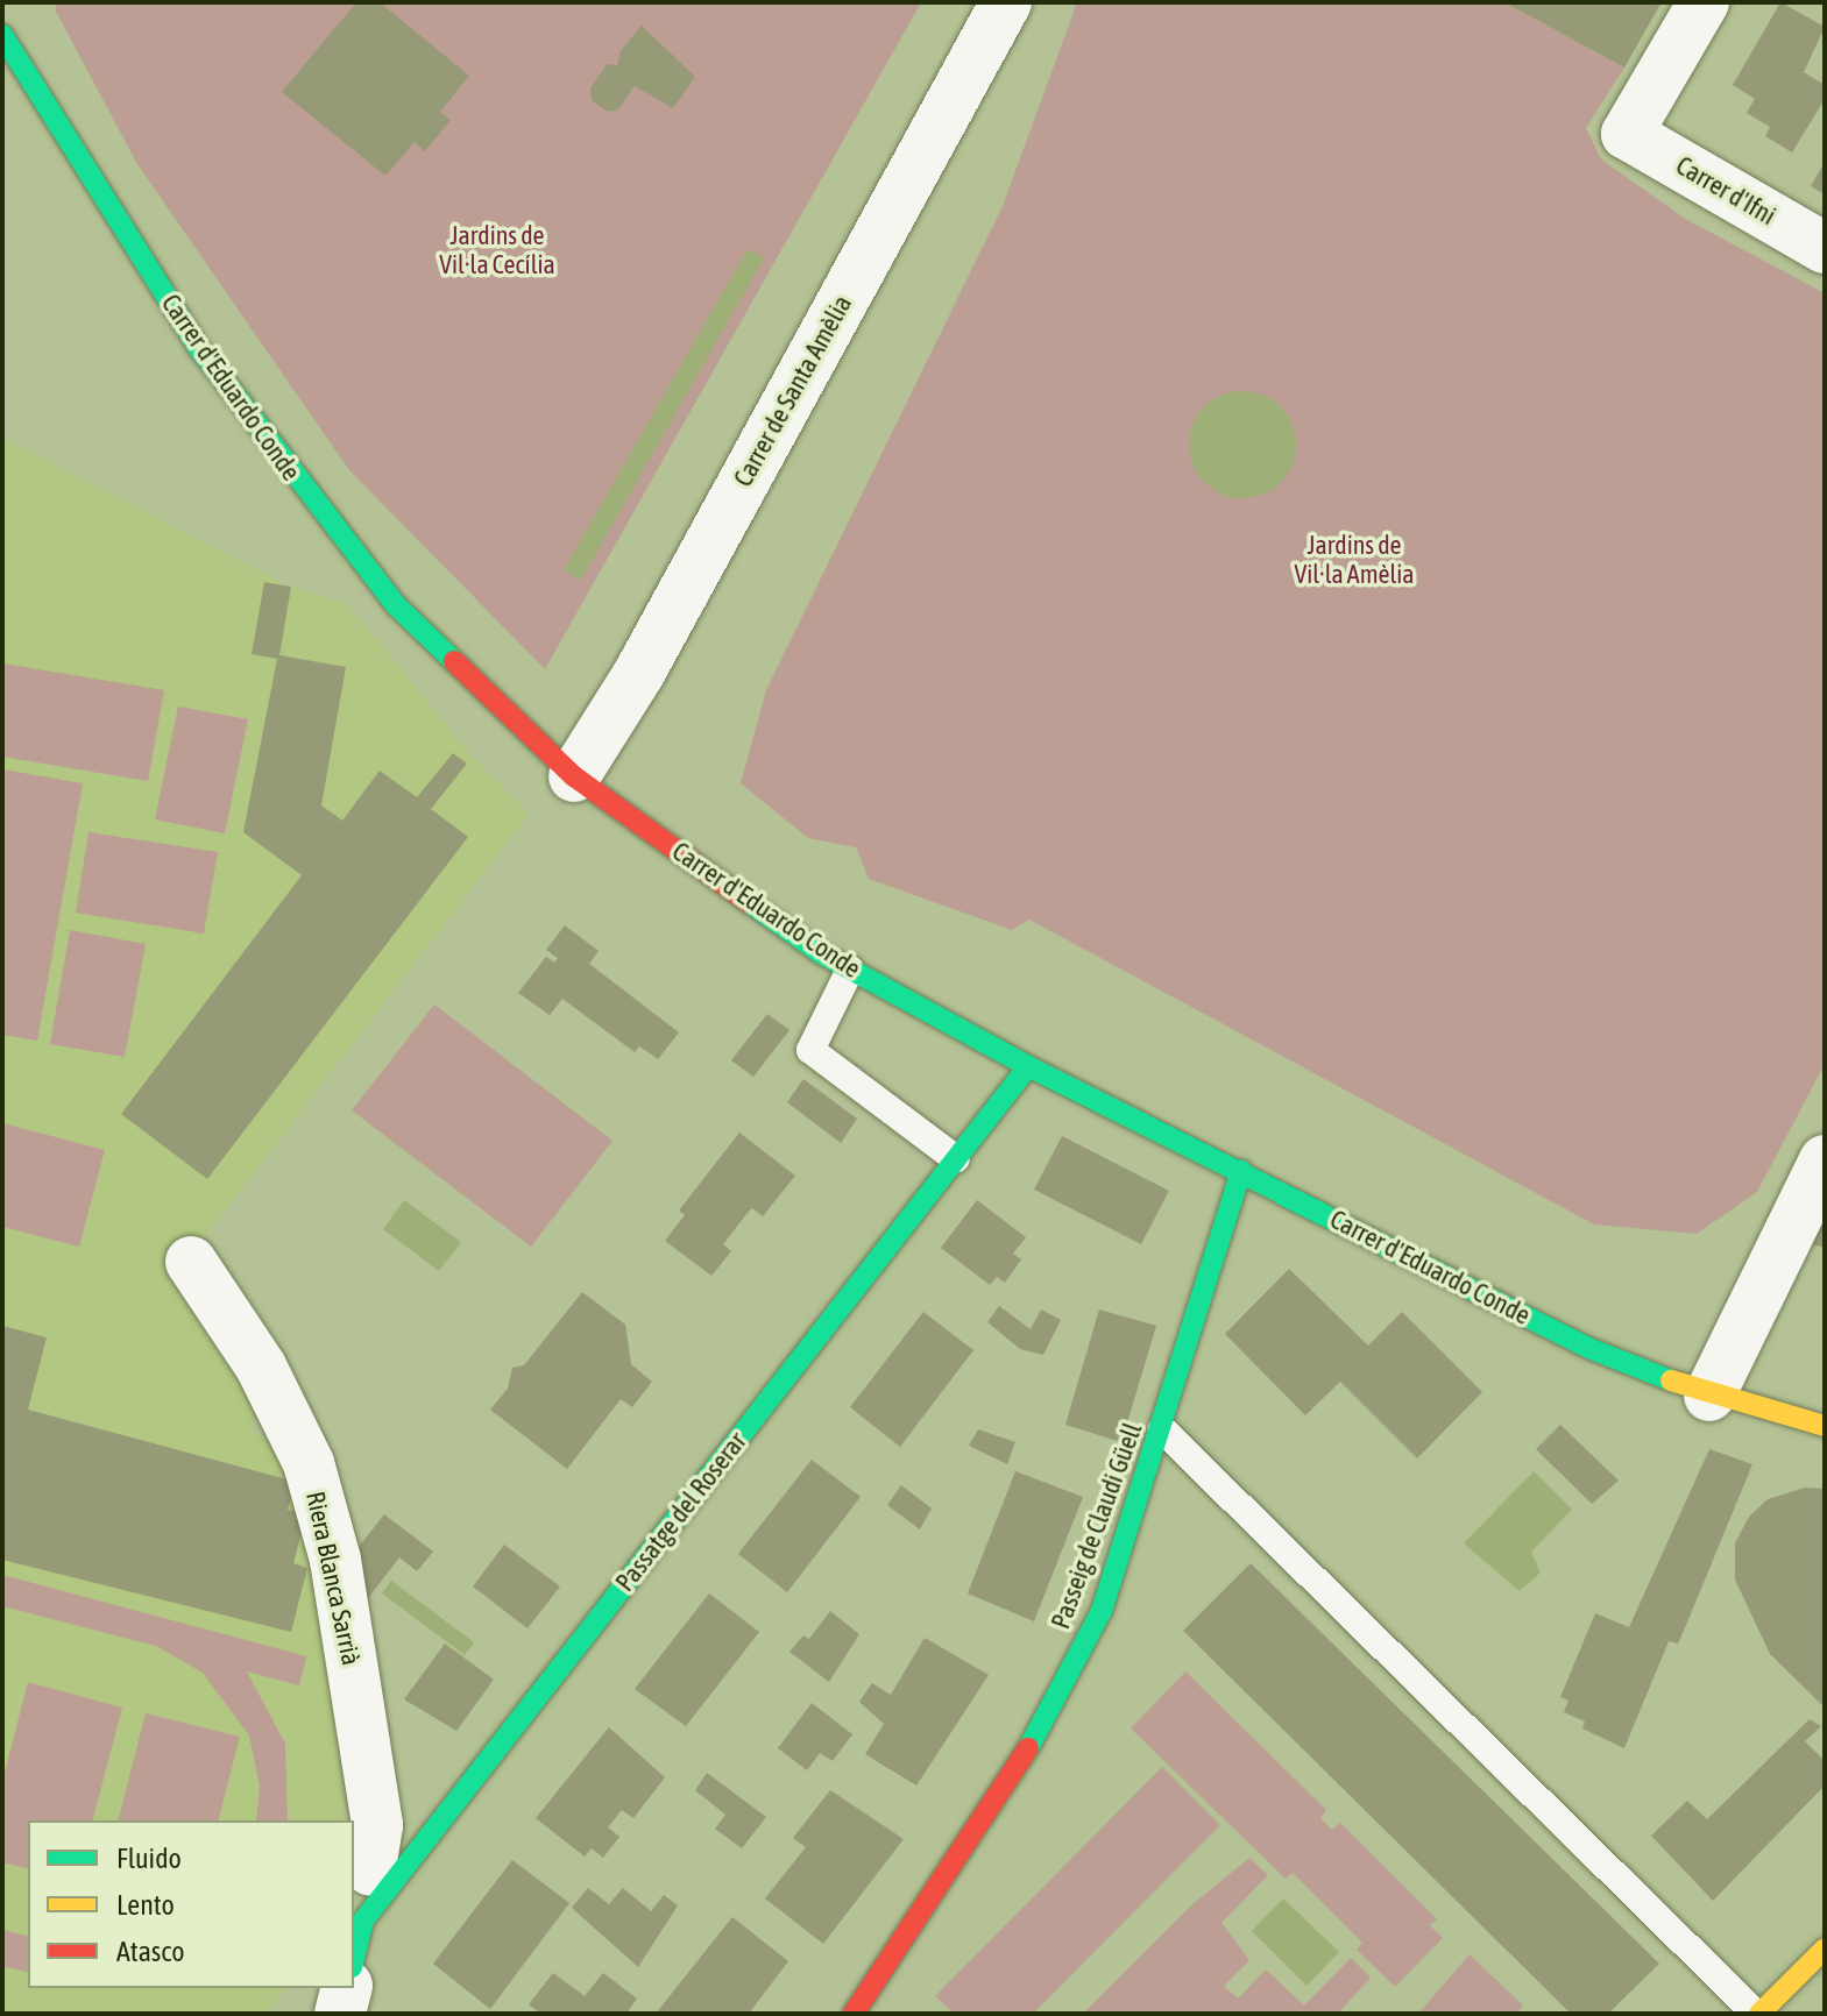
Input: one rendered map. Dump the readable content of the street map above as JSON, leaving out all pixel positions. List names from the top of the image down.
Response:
{
  "streets": {
    "street": [
      "Carrer d'Ifni",
      "Carrer d'Eduardo Conde",
      "Carrer de Santa Amèlia",
      "Passatge del Roserar",
      "Passeig de Claudi Güell",
      "Riera Blanca Sarrià"
    ]
  },
  "crossings": [
    ["Carrer d'Eduardo Conde", "Carrer de Santa Amèlia"],
    ["Carrer d'Eduardo Conde", "Passatge del Roserar"],
    ["Carrer d'Eduardo Conde", "Passeig de Claudi Güell"]
  ],
  "parks": ["Jardins de Vil·la Cecília", "Jardins de Vil·la Amèlia"],
  "legend": ["Fluido", "Lento", "Atasco"]
}
